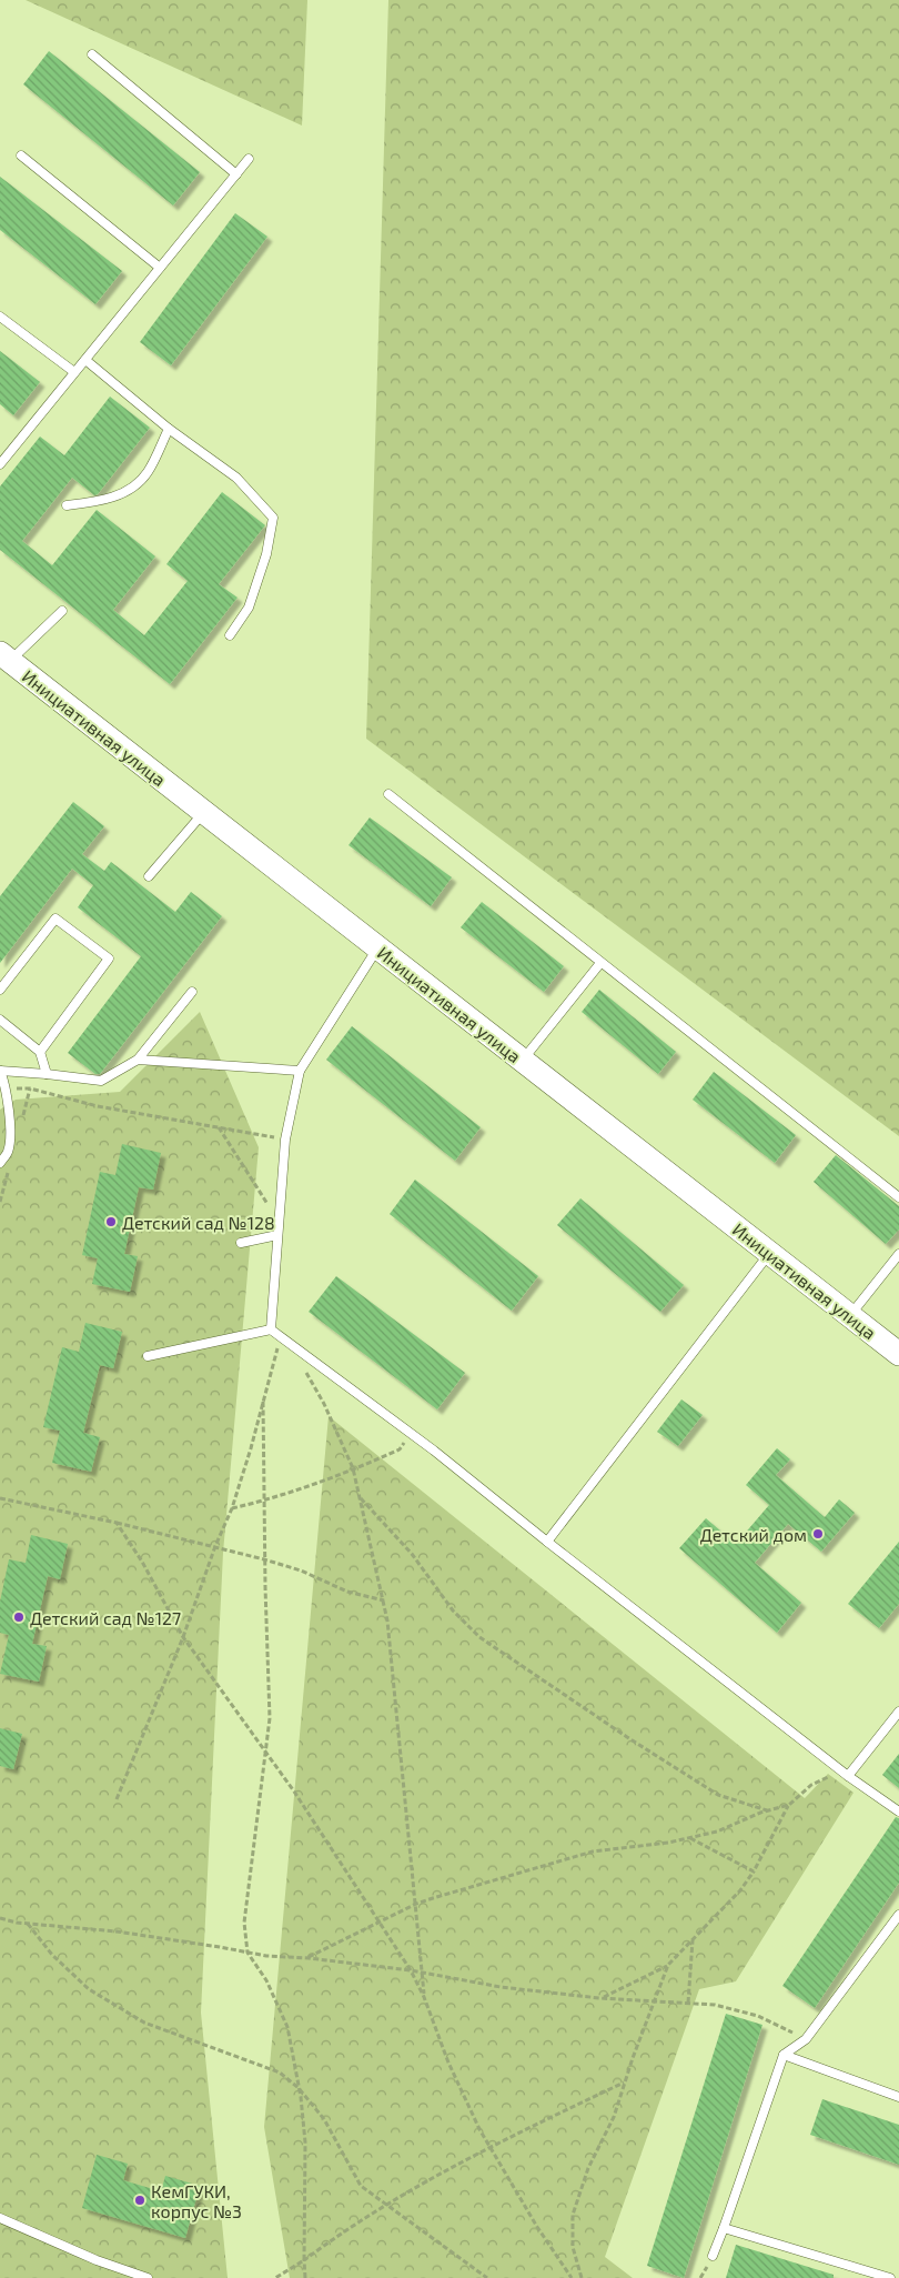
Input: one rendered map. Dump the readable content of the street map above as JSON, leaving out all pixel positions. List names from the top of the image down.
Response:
{
  "streets": {
    "main road": ["Инициативная улица"]
  },
  "places": [
    "Детский сад №128",
    "Детский дом",
    "Детский сад №127",
    "КемГУКИ, корпус №3"
  ]
}
